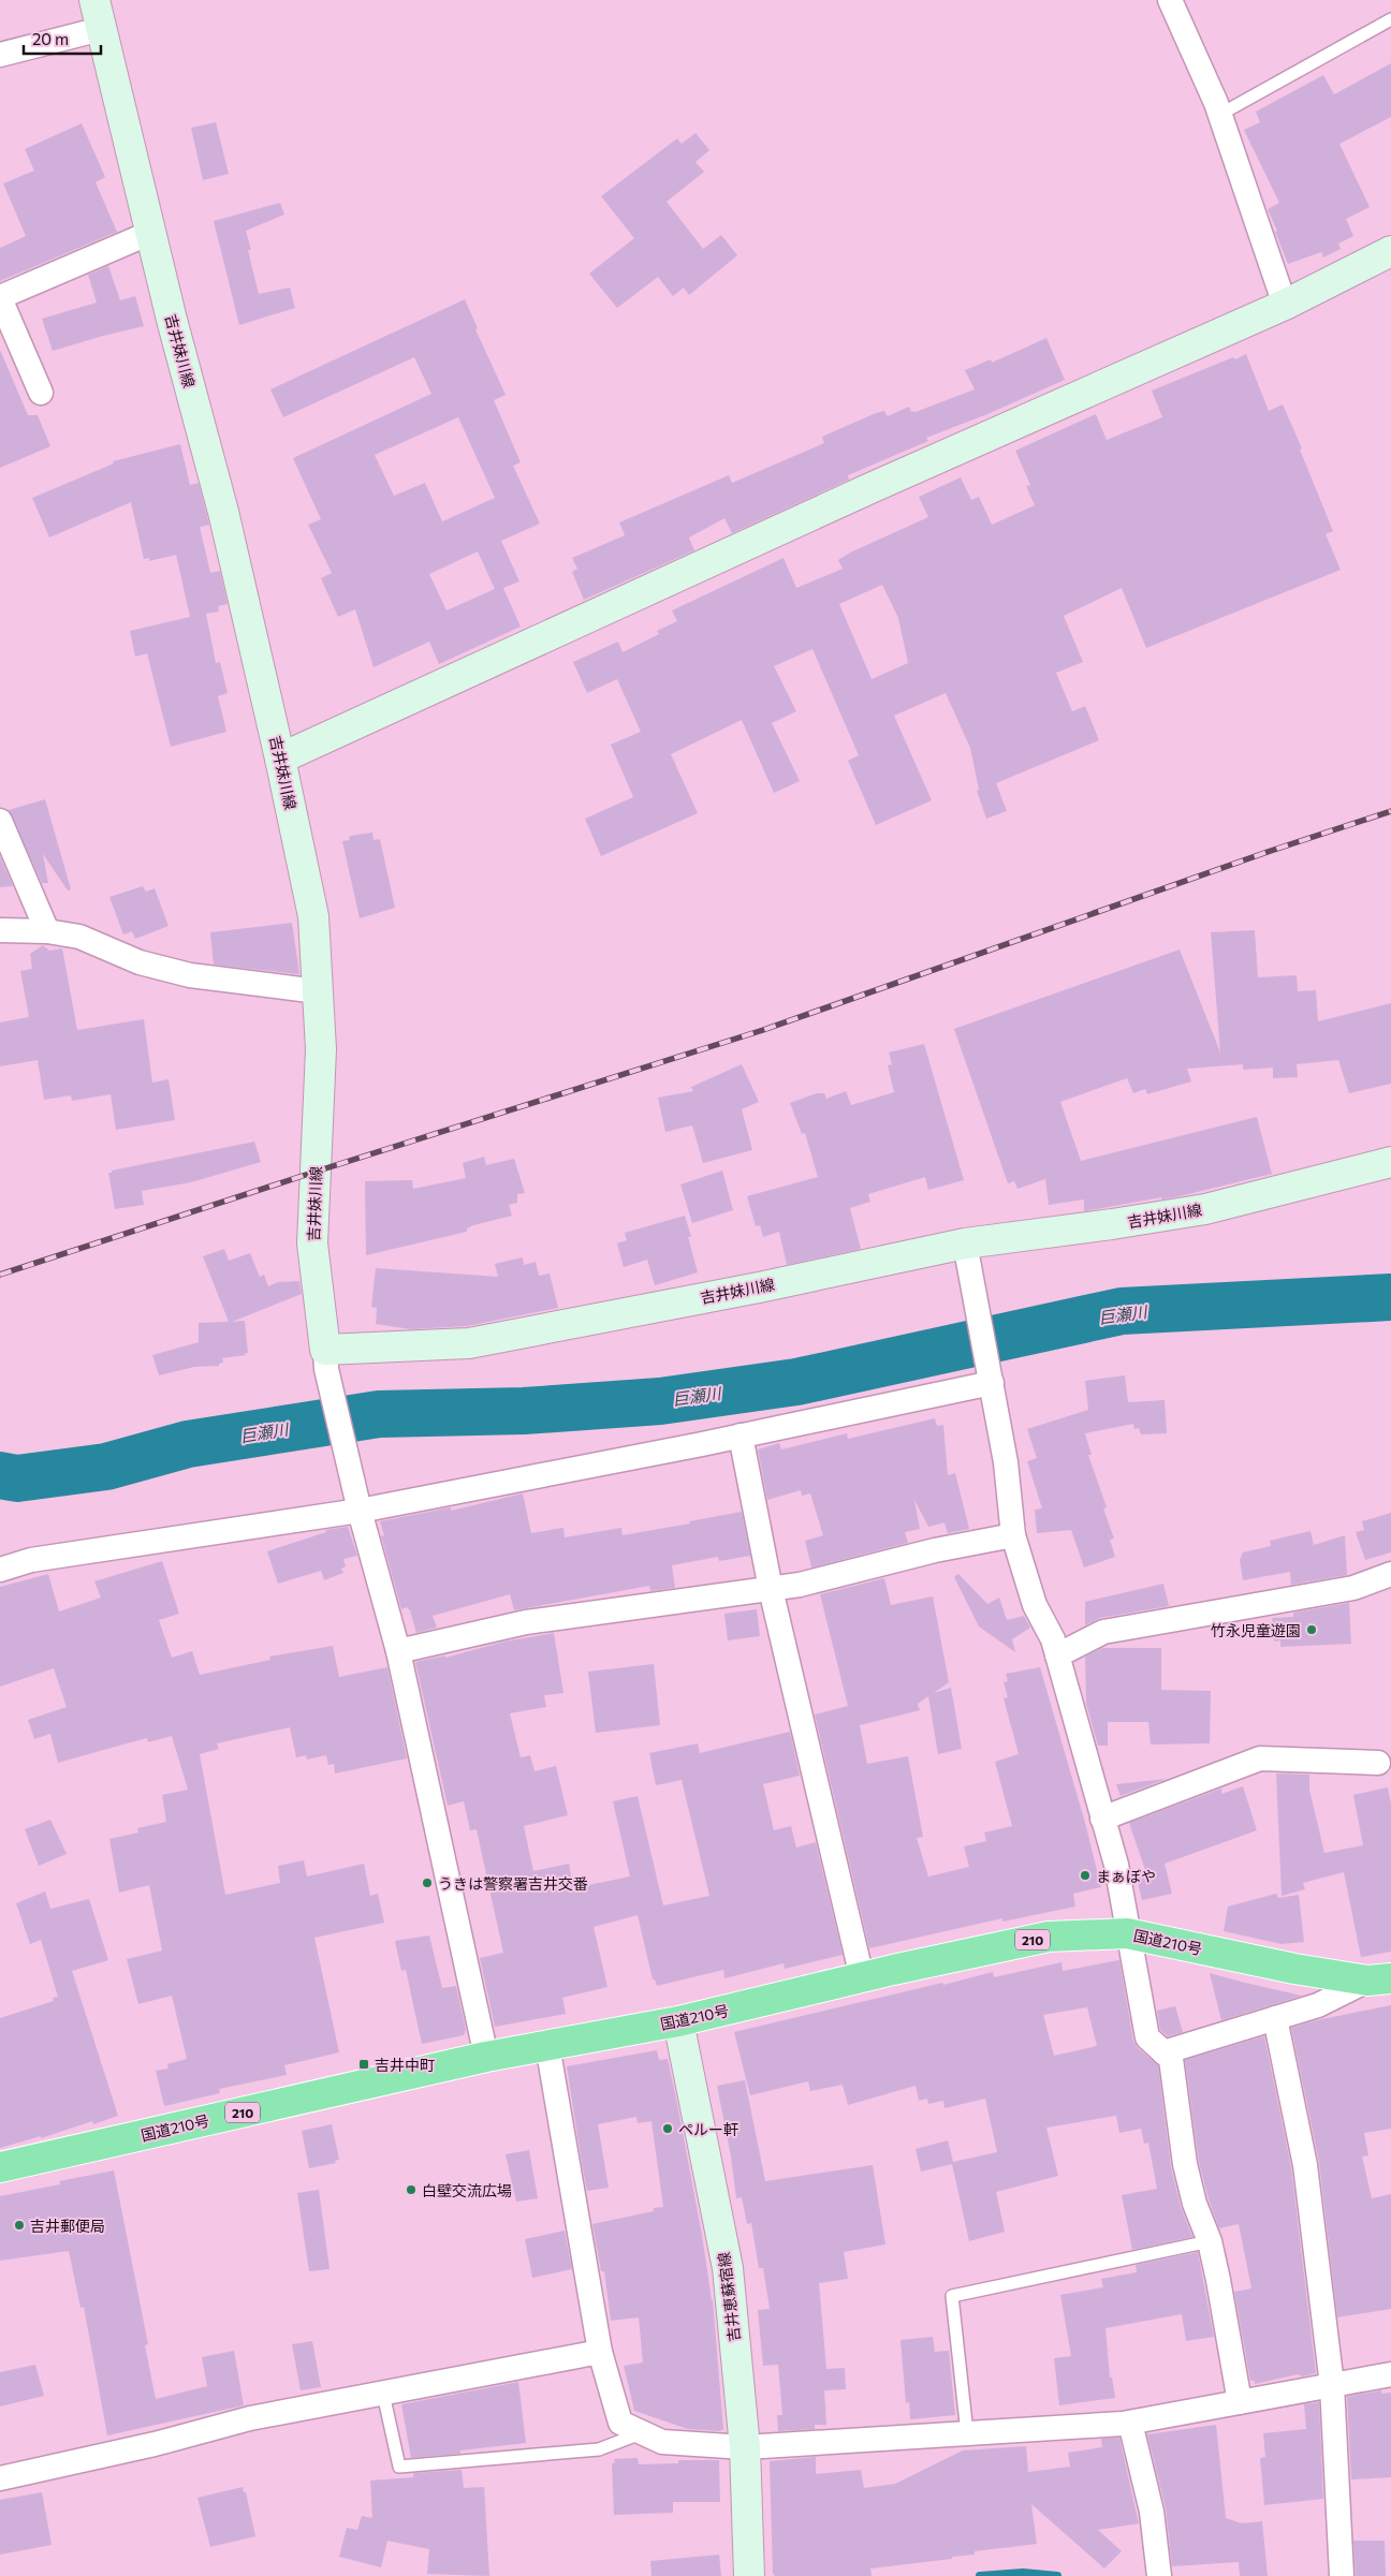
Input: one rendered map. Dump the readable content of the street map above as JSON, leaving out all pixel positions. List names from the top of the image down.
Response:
{
  "streets": {
    "highway": ["210", "国道210号"],
    "main road": ["吉井妹川線", "吉井恵蘇宿線"]
  },
  "crossings": [
    ["国道210号", "吉井恵蘇宿線"]
  ],
  "water": ["巨瀬川"],
  "places": {
    "other": [
      "竹永児童遊園",
      "まぁぼや",
      "うきは警察署吉井交番",
      "ペルー軒",
      "白壁交流広場",
      "吉井郵便局"
    ],
    "transit": ["吉井中町"]
  },
  "scale_bar": "20 m"
}
